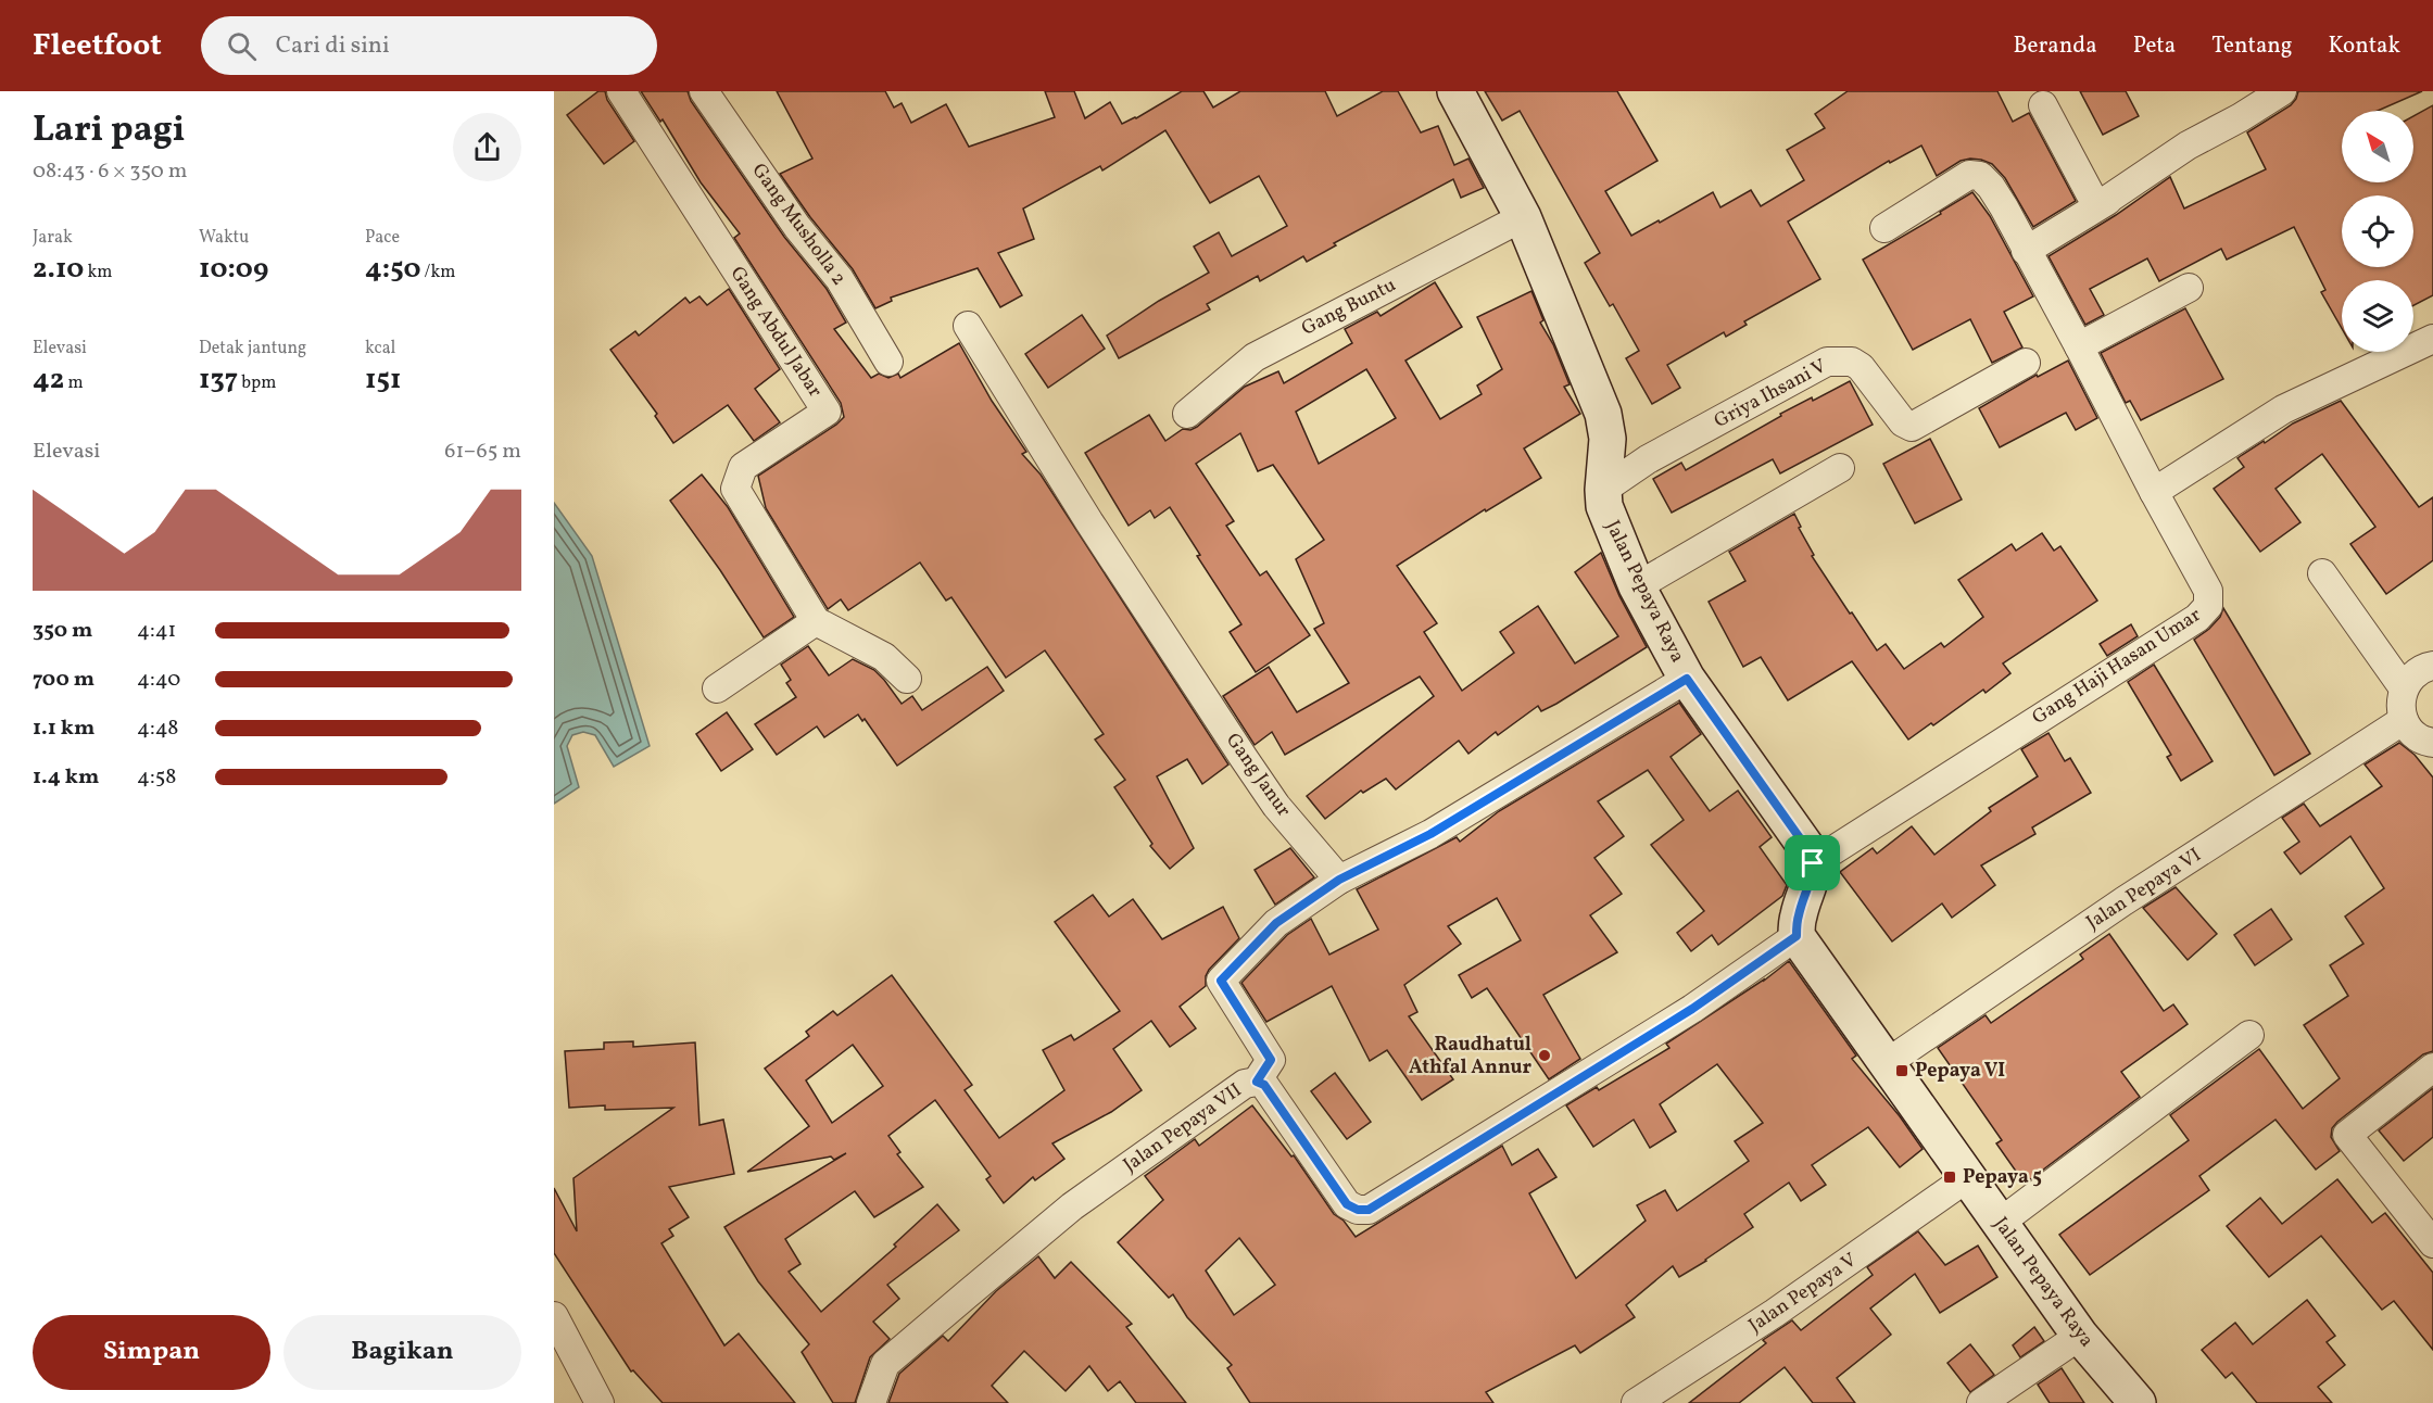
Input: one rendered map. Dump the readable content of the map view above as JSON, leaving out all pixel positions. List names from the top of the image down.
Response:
{
  "streets": {
    "street": [
      "Gang Musholla 2",
      "Gang Buntu",
      "Gang Abdul Jabar",
      "Griya Ihsani V",
      "Jalan Pepaya Raya",
      "Gang Haji Hasan Umar",
      "Gang Janur",
      "Jalan Pepaya VI",
      "Jalan Pepaya VII",
      "Jalan Pepaya V"
    ]
  },
  "crossings": [
    ["Gang Buntu", "Jalan Pepaya Raya"],
    ["Griya Ihsani V", "Jalan Pepaya Raya"],
    ["Jalan Pepaya Raya", "Gang Haji Hasan Umar"],
    ["Jalan Pepaya Raya", "Jalan Pepaya VI"],
    ["Jalan Pepaya Raya", "Jalan Pepaya VII"],
    ["Jalan Pepaya Raya", "Jalan Pepaya V"]
  ],
  "places": {
    "other": ["Raudhatul Athfal Annur"],
    "transit": ["Pepaya VI", "Pepaya 5"]
  },
  "north": "top left",
  "page": {
    "header": "Fleetfoot",
    "search": "Cari di sini",
    "nav": [
      "Beranda",
      "Peta",
      "Tentang",
      "Kontak"
    ],
    "heading": ["Lari pagi", "08:43 · 6 × 350 m"],
    "stats": [
      ["Jarak", "2.10 km"],
      ["Waktu", "10:09"],
      ["Pace", "4:50 /km"],
      ["Elevasi", "42 m"],
      ["Detak jantung", "137 bpm"],
      ["kcal", "151"]
    ],
    "chart": ["Elevasi", "61–65 m"],
    "list": [
      {
        "name": "350 m",
        "note": "4:41"
      },
      {
        "name": "700 m",
        "note": "4:40"
      },
      {
        "name": "1.1 km",
        "note": "4:48"
      },
      {
        "name": "1.4 km",
        "note": "4:58"
      }
    ],
    "buttons": ["Simpan", "Bagikan"]
  }
}
